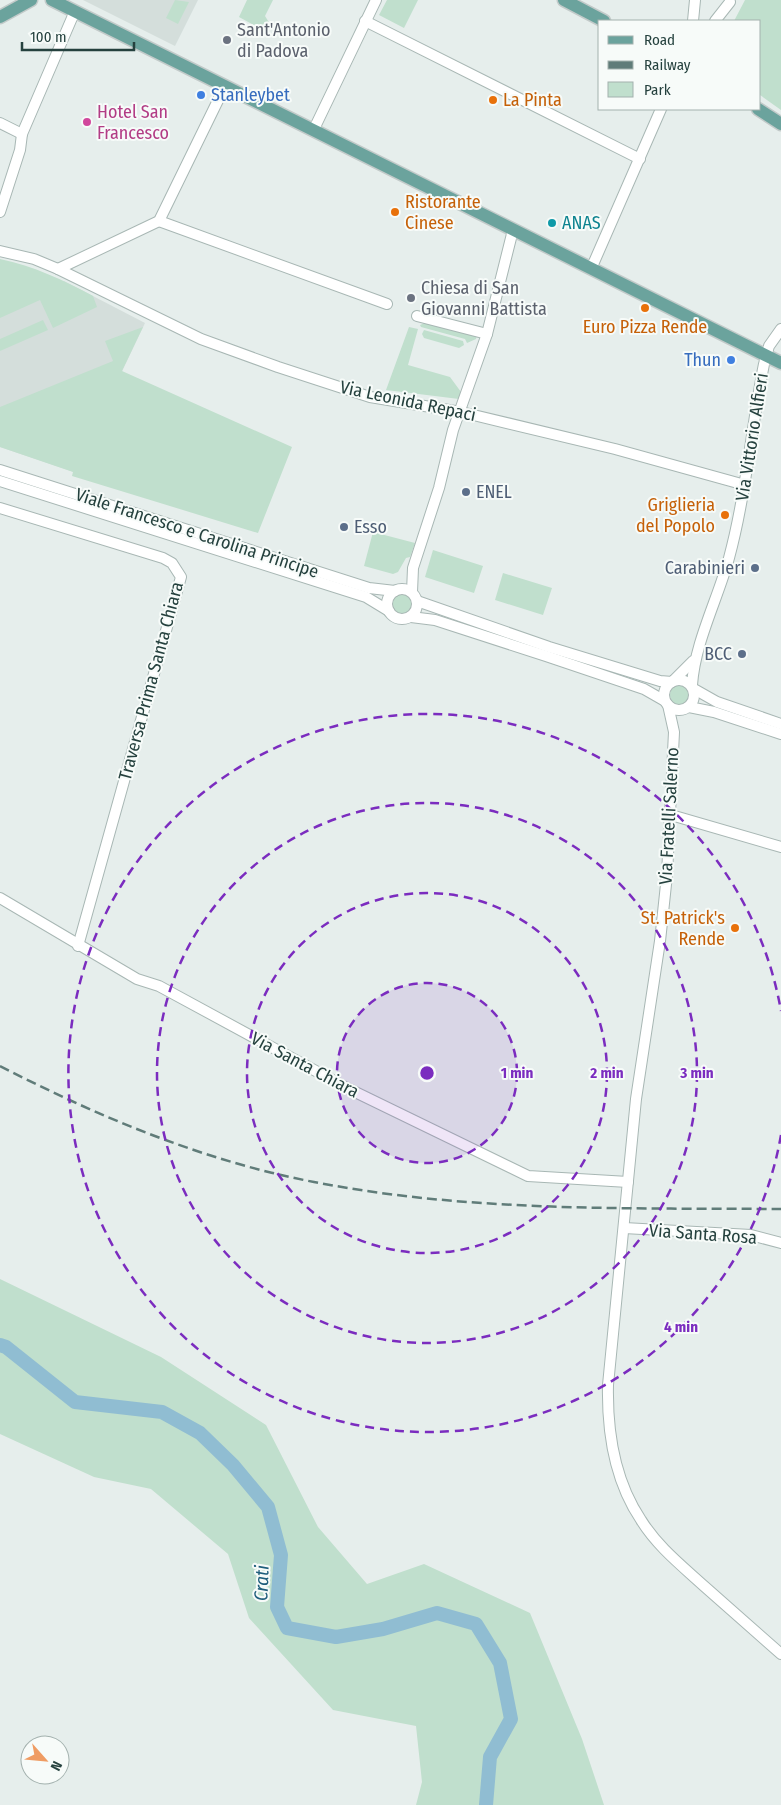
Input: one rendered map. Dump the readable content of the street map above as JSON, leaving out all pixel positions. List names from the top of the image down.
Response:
{
  "streets": {
    "street": [
      "Via Leonida Repaci",
      "Via Vittorio Alfieri",
      "Viale Francesco e Carolina Principe",
      "Traversa Prima Santa Chiara",
      "Via Fratelli Salerno",
      "Via Santa Chiara",
      "Via Santa Rosa"
    ]
  },
  "crossings": [
    ["Via Leonida Repaci", "Via Vittorio Alfieri"],
    ["Via Vittorio Alfieri", "Viale Francesco e Carolina Principe"],
    ["Via Vittorio Alfieri", "Via Fratelli Salerno"],
    ["Viale Francesco e Carolina Principe", "Via Fratelli Salerno"],
    ["Traversa Prima Santa Chiara", "Via Santa Chiara"],
    ["Via Fratelli Salerno", "Via Santa Chiara"],
    ["Via Fratelli Salerno", "Via Santa Rosa"]
  ],
  "water": ["Crati"],
  "places": [
    "Sant'Antonio di Padova",
    "Stanleybet",
    "La Pinta",
    "Hotel San Francesco",
    "Ristorante Cinese",
    "ANAS",
    "Chiesa di San Giovanni Battista",
    "Euro Pizza Rende",
    "Thun",
    "ENEL",
    "Griglieria del Popolo",
    "Esso",
    "Carabinieri",
    "BCC",
    "St. Patrick's Rende"
  ],
  "legend": ["Road", "Railway", "Park"],
  "scale_bar": "100 m",
  "north": "bottom right",
  "rings": [
    "1 min",
    "2 min",
    "3 min",
    "4 min"
  ]
}
